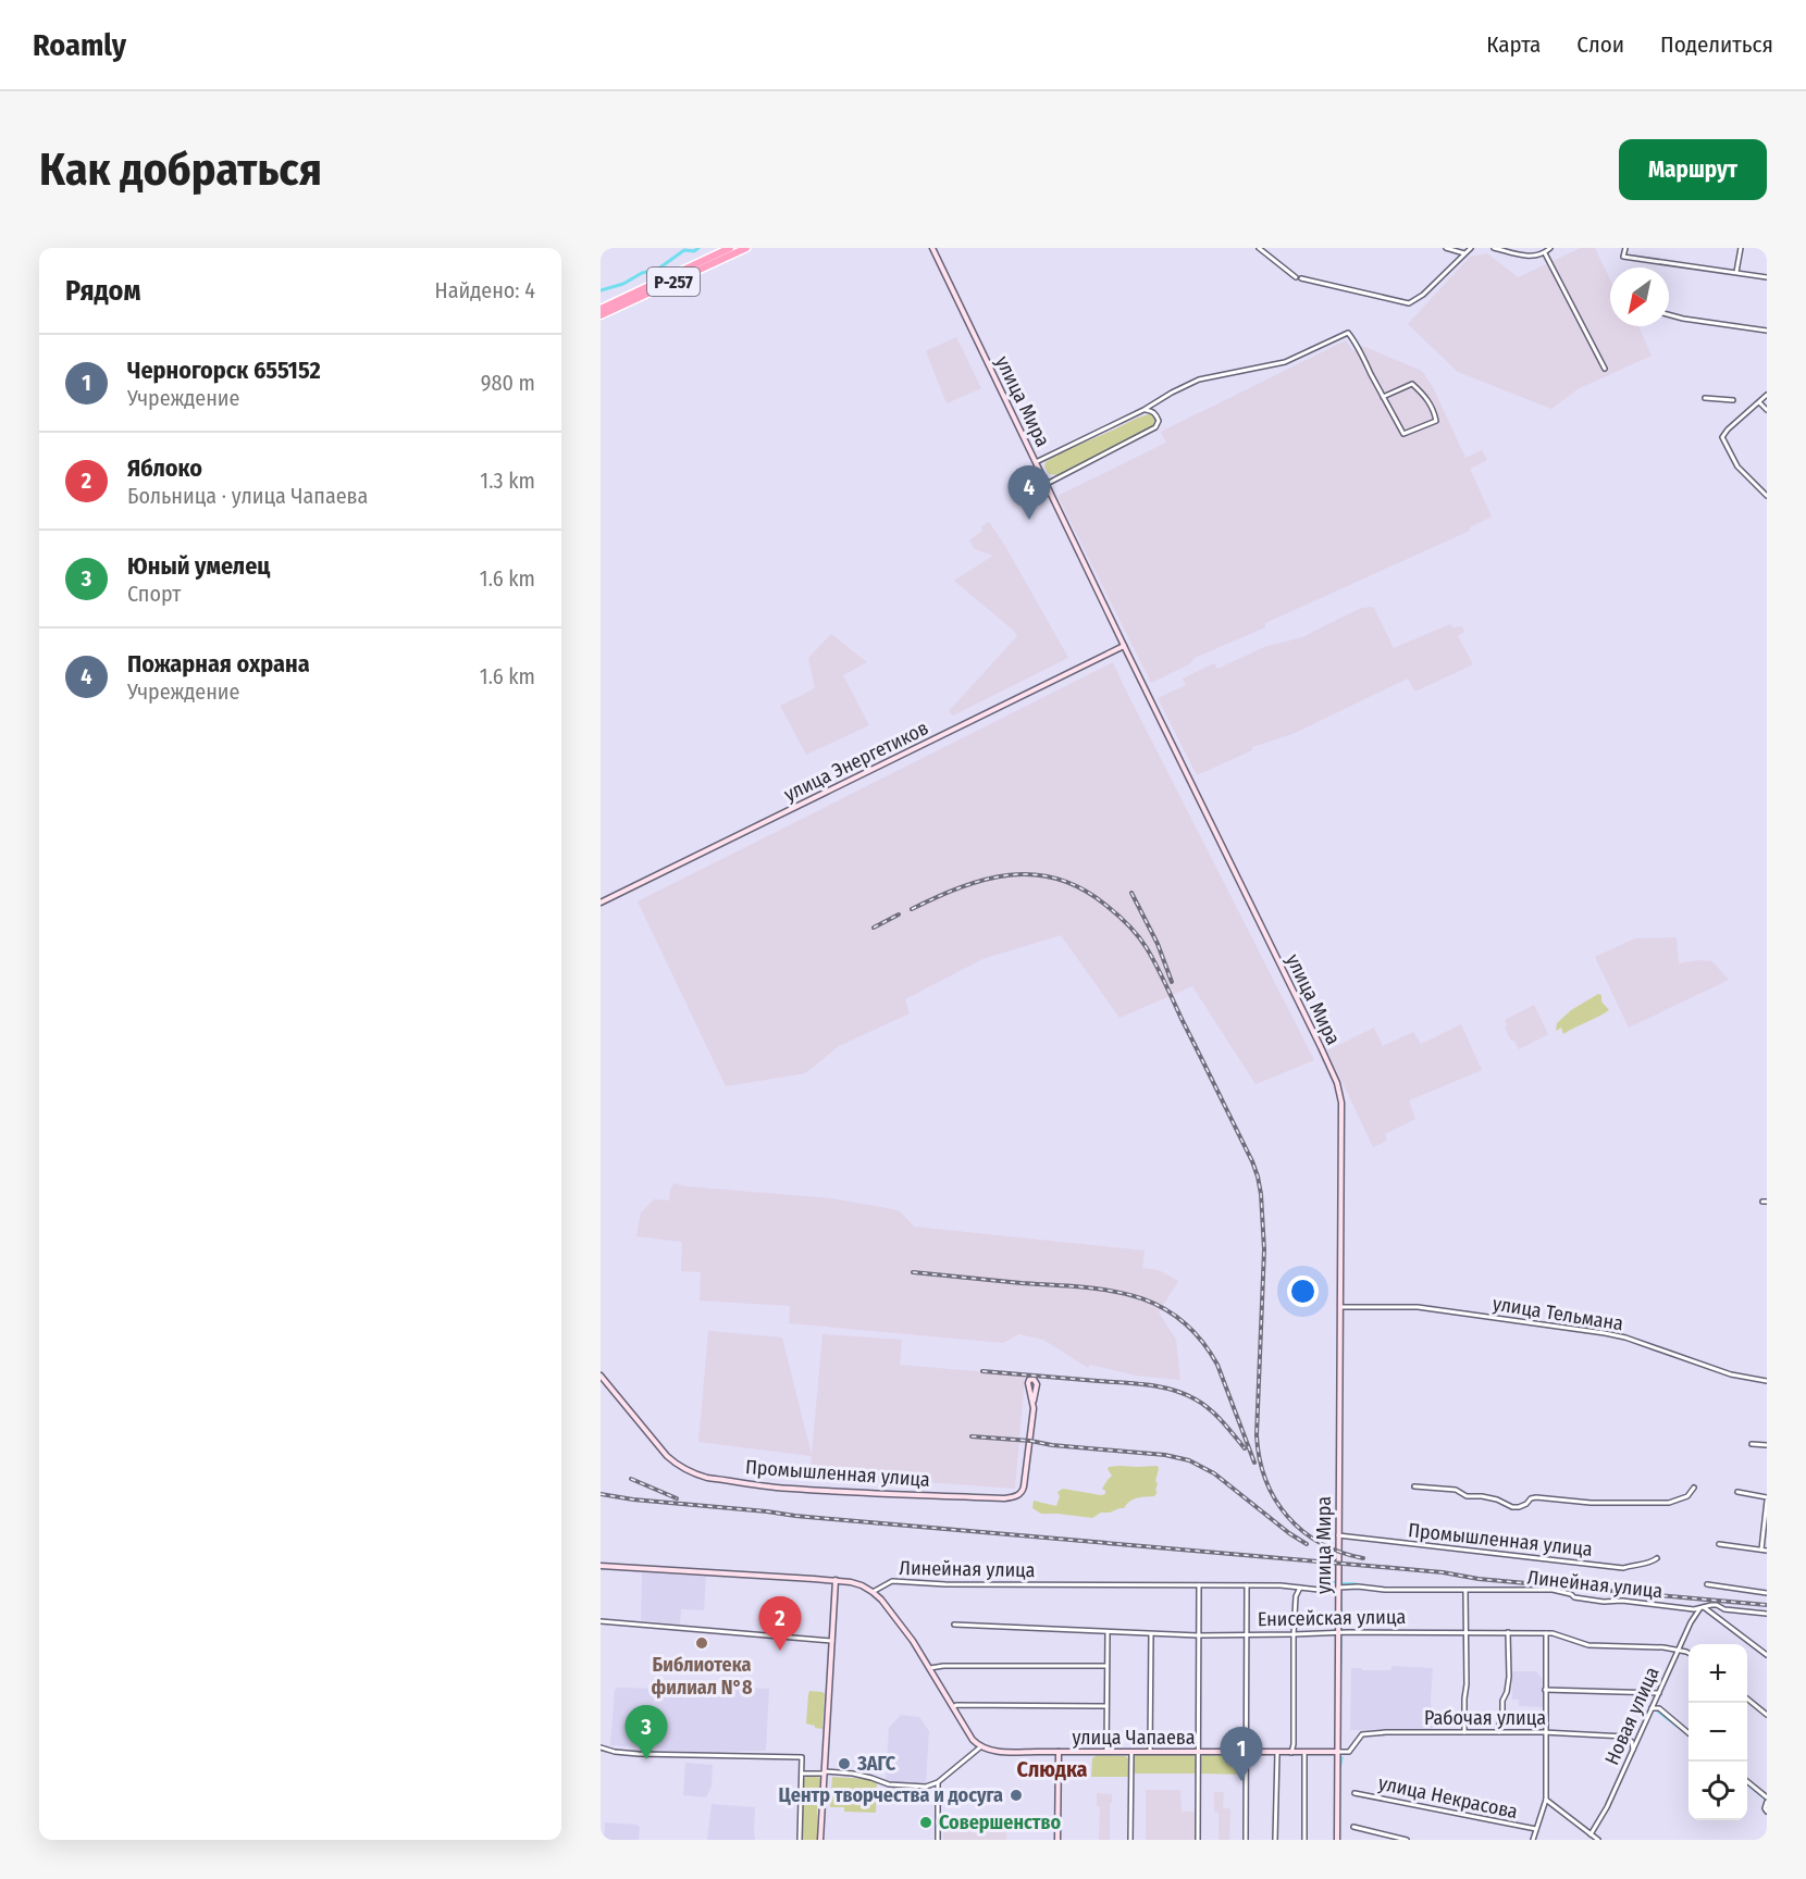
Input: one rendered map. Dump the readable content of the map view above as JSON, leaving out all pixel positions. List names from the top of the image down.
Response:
{
  "streets": {
    "highway": ["Р-257"],
    "main road": [
      "улица Мира",
      "улица Энергетиков",
      "Промышленная улица",
      "Линейная улица",
      "улица Чапаева"
    ],
    "street": [
      "улица Тельмана",
      "Енисейская улица",
      "Новая улица",
      "Рабочая улица",
      "улица Некрасова"
    ]
  },
  "crossings": [
    ["улица Мира", "улица Энергетиков"],
    ["улица Мира", "улица Тельмана"],
    ["улица Мира", "Промышленная улица"],
    ["улица Мира", "Линейная улица"],
    ["улица Мира", "Енисейская улица"],
    ["улица Мира", "Рабочая улица"],
    ["улица Мира", "улица Чапаева"],
    ["Линейная улица", "Новая улица"],
    ["Енисейская улица", "Новая улица"],
    ["Новая улица", "Рабочая улица"],
    ["Рабочая улица", "улица Чапаева"]
  ],
  "districts": ["Слюдка"],
  "places": [
    "Библиотека филиал N°8",
    "ЗАГС",
    "Центр творчества и досуга",
    "Совершенство"
  ],
  "north": "bottom left",
  "page": {
    "header": "Roamly",
    "nav": ["Карта", "Слои", "Поделиться"],
    "buttons": "Маршрут",
    "title": "Как добраться",
    "heading": ["Рядом", "Найдено: 4"],
    "list": [
      {
        "mark": "1",
        "name": "Черногорск 655152",
        "note": "Учреждение",
        "value": "980 m"
      },
      {
        "mark": "2",
        "name": "Яблоко",
        "note": "Больница · улица Чапаева",
        "value": "1.3 km"
      },
      {
        "mark": "3",
        "name": "Юный умелец",
        "note": "Спорт",
        "value": "1.6 km"
      },
      {
        "mark": "4",
        "name": "Пожарная охрана",
        "note": "Учреждение",
        "value": "1.6 km"
      }
    ],
    "pins": [
      "4",
      "2",
      "3",
      "1"
    ],
    "map_buttons": ["+", "−"]
  }
}
